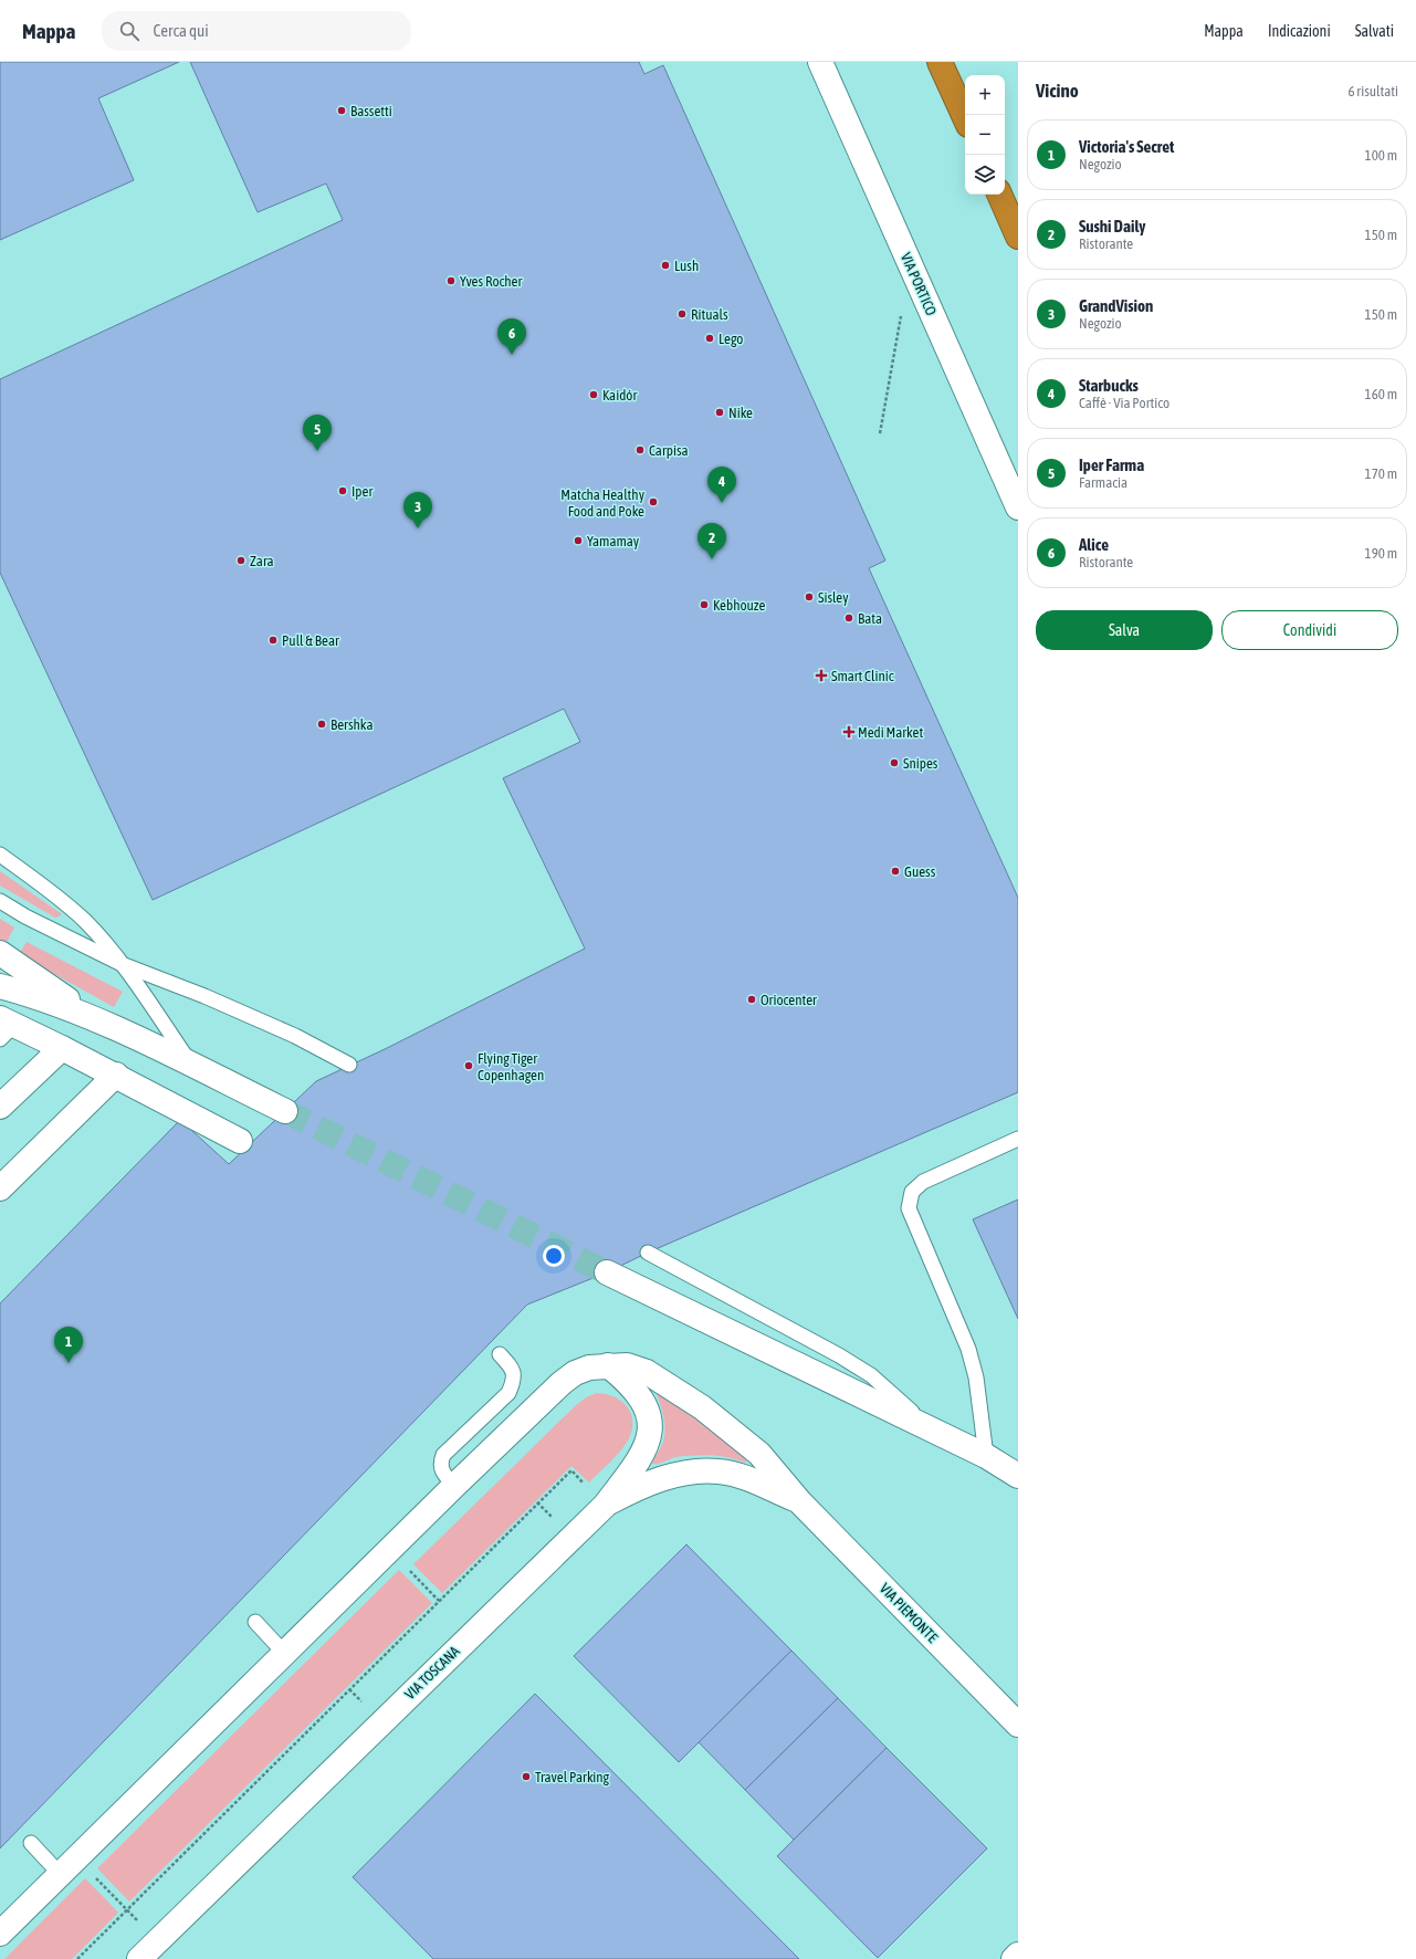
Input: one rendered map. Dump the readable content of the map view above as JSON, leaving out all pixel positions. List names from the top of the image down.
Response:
{
  "streets": {
    "street": ["VIA PORTICO", "VIA PIEMONTE", "VIA TOSCANA"]
  },
  "crossings": [
    ["VIA PIEMONTE", "VIA TOSCANA"]
  ],
  "places": {
    "other": [
      "Bassetti",
      "Lush",
      "Yves Rocher",
      "Rituals",
      "Lego",
      "Kaidór",
      "Nike",
      "Carpisa",
      "Iper",
      "Matcha Healthy Food and Poke",
      "Yamamay",
      "Zara",
      "Sisley",
      "Kebhouze",
      "Bata",
      "Pull & Bear",
      "Bershka",
      "Snipes",
      "Guess",
      "Oriocenter",
      "Flying Tiger Copenhagen",
      "Travel Parking"
    ],
    "health": ["Smart Clinic", "Medi Market"]
  },
  "page": {
    "header": "Mappa",
    "search": "Cerca qui",
    "nav": ["Mappa", "Indicazioni", "Salvati"],
    "heading": ["Vicino", "6 risultati"],
    "map_buttons": ["+", "−"],
    "list": [
      {
        "mark": "1",
        "name": "Victoria's Secret",
        "note": "Negozio",
        "value": "100 m"
      },
      {
        "mark": "2",
        "name": "Sushi Daily",
        "note": "Ristorante",
        "value": "150 m"
      },
      {
        "mark": "3",
        "name": "GrandVision",
        "note": "Negozio",
        "value": "150 m"
      },
      {
        "mark": "4",
        "name": "Starbucks",
        "note": "Caffè · Via Portico",
        "value": "160 m"
      },
      {
        "mark": "5",
        "name": "Iper Farma",
        "note": "Farmacia",
        "value": "170 m"
      },
      {
        "mark": "6",
        "name": "Alice",
        "note": "Ristorante",
        "value": "190 m"
      }
    ],
    "pins": [
      "6",
      "5",
      "4",
      "3",
      "2",
      "1"
    ],
    "buttons": ["Salva", "Condividi"]
  }
}
